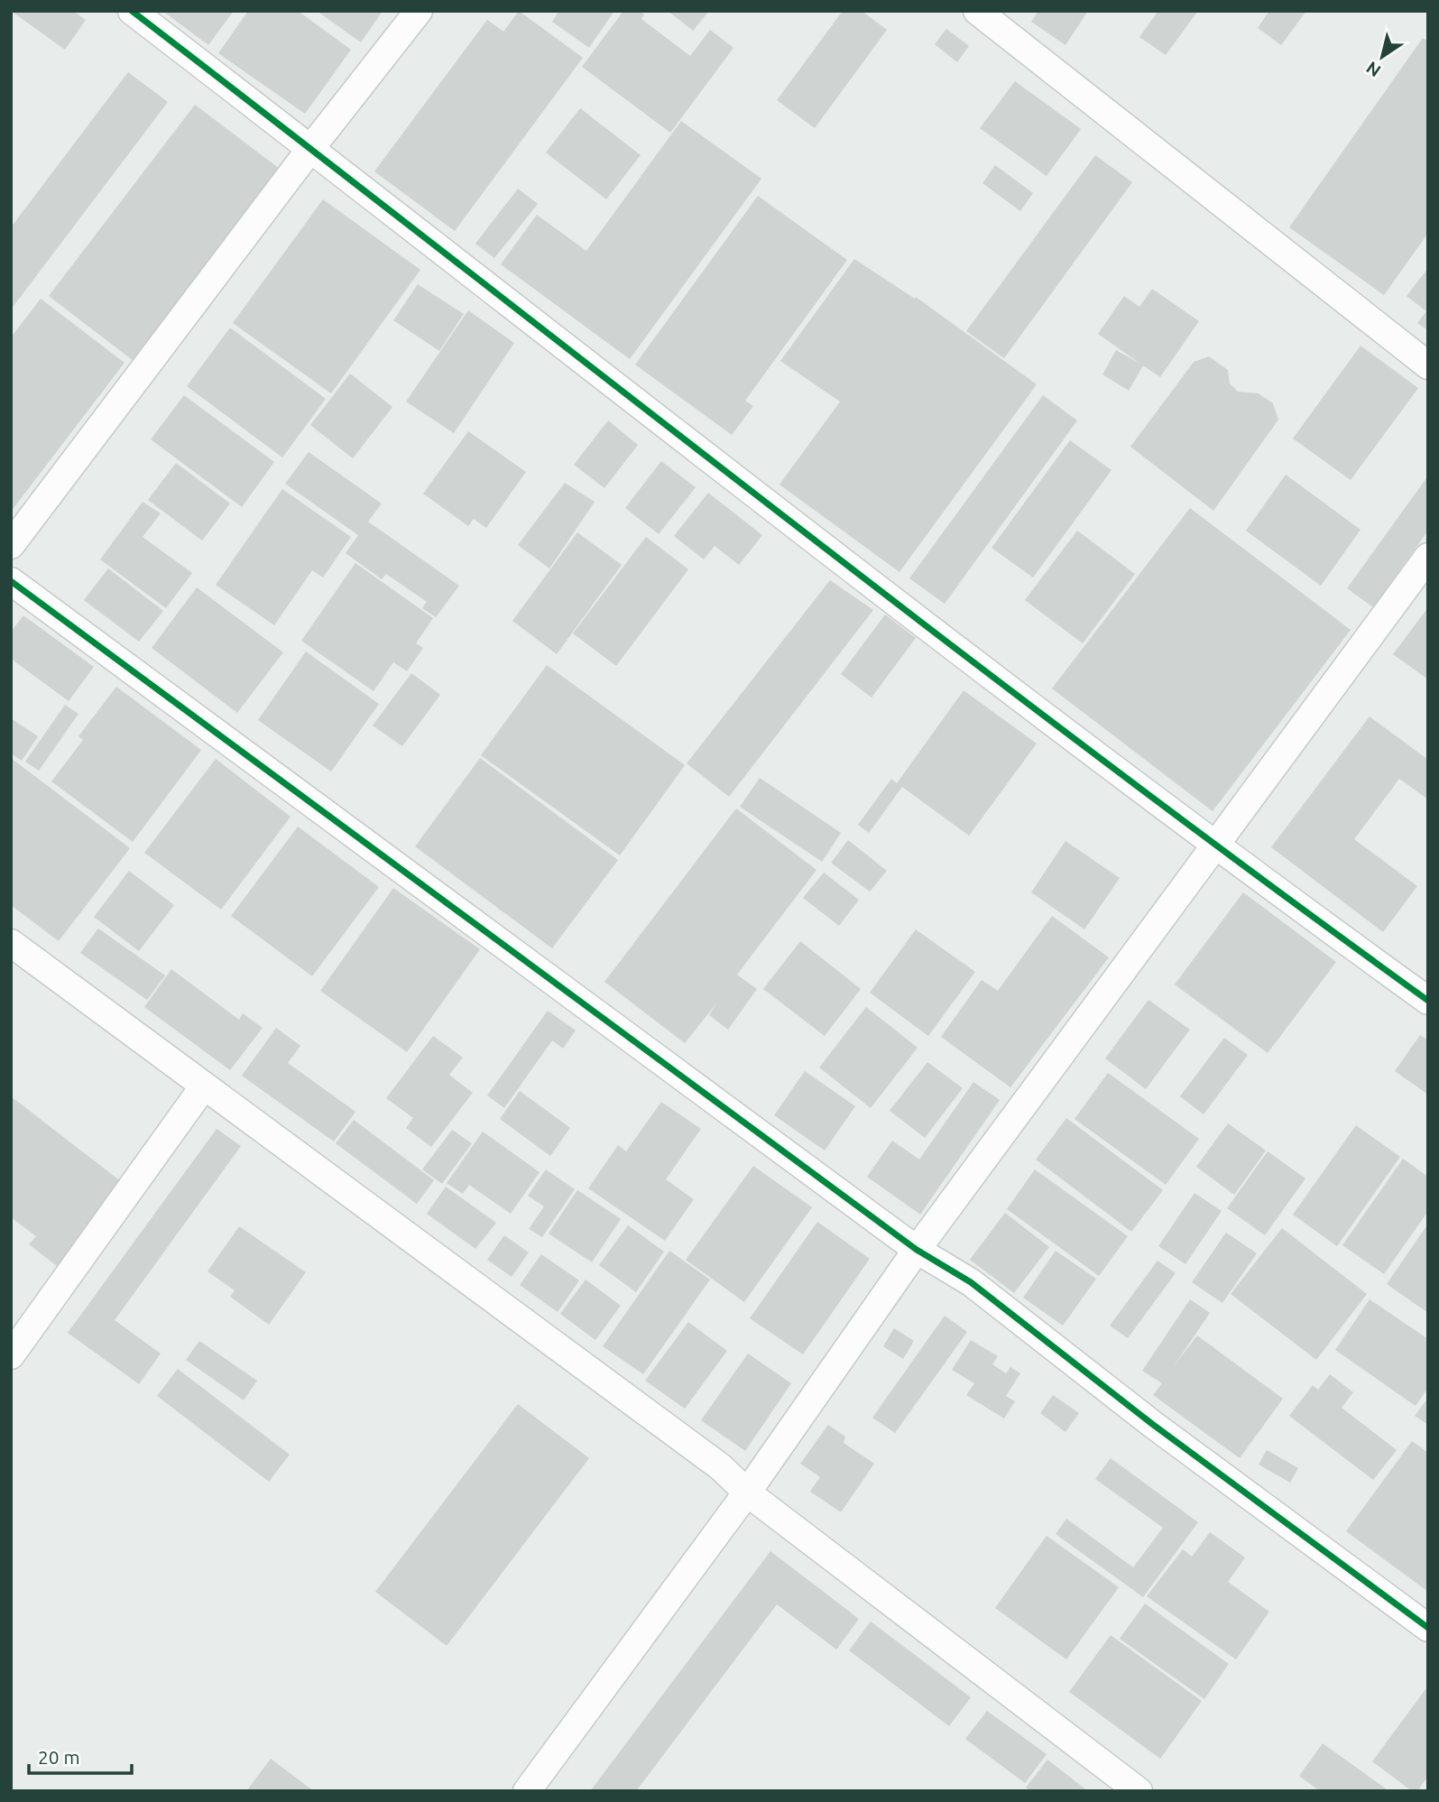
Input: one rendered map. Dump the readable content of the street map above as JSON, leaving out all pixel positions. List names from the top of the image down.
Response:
{
  "scale_bar": "20 m",
  "north": "bottom left"
}
